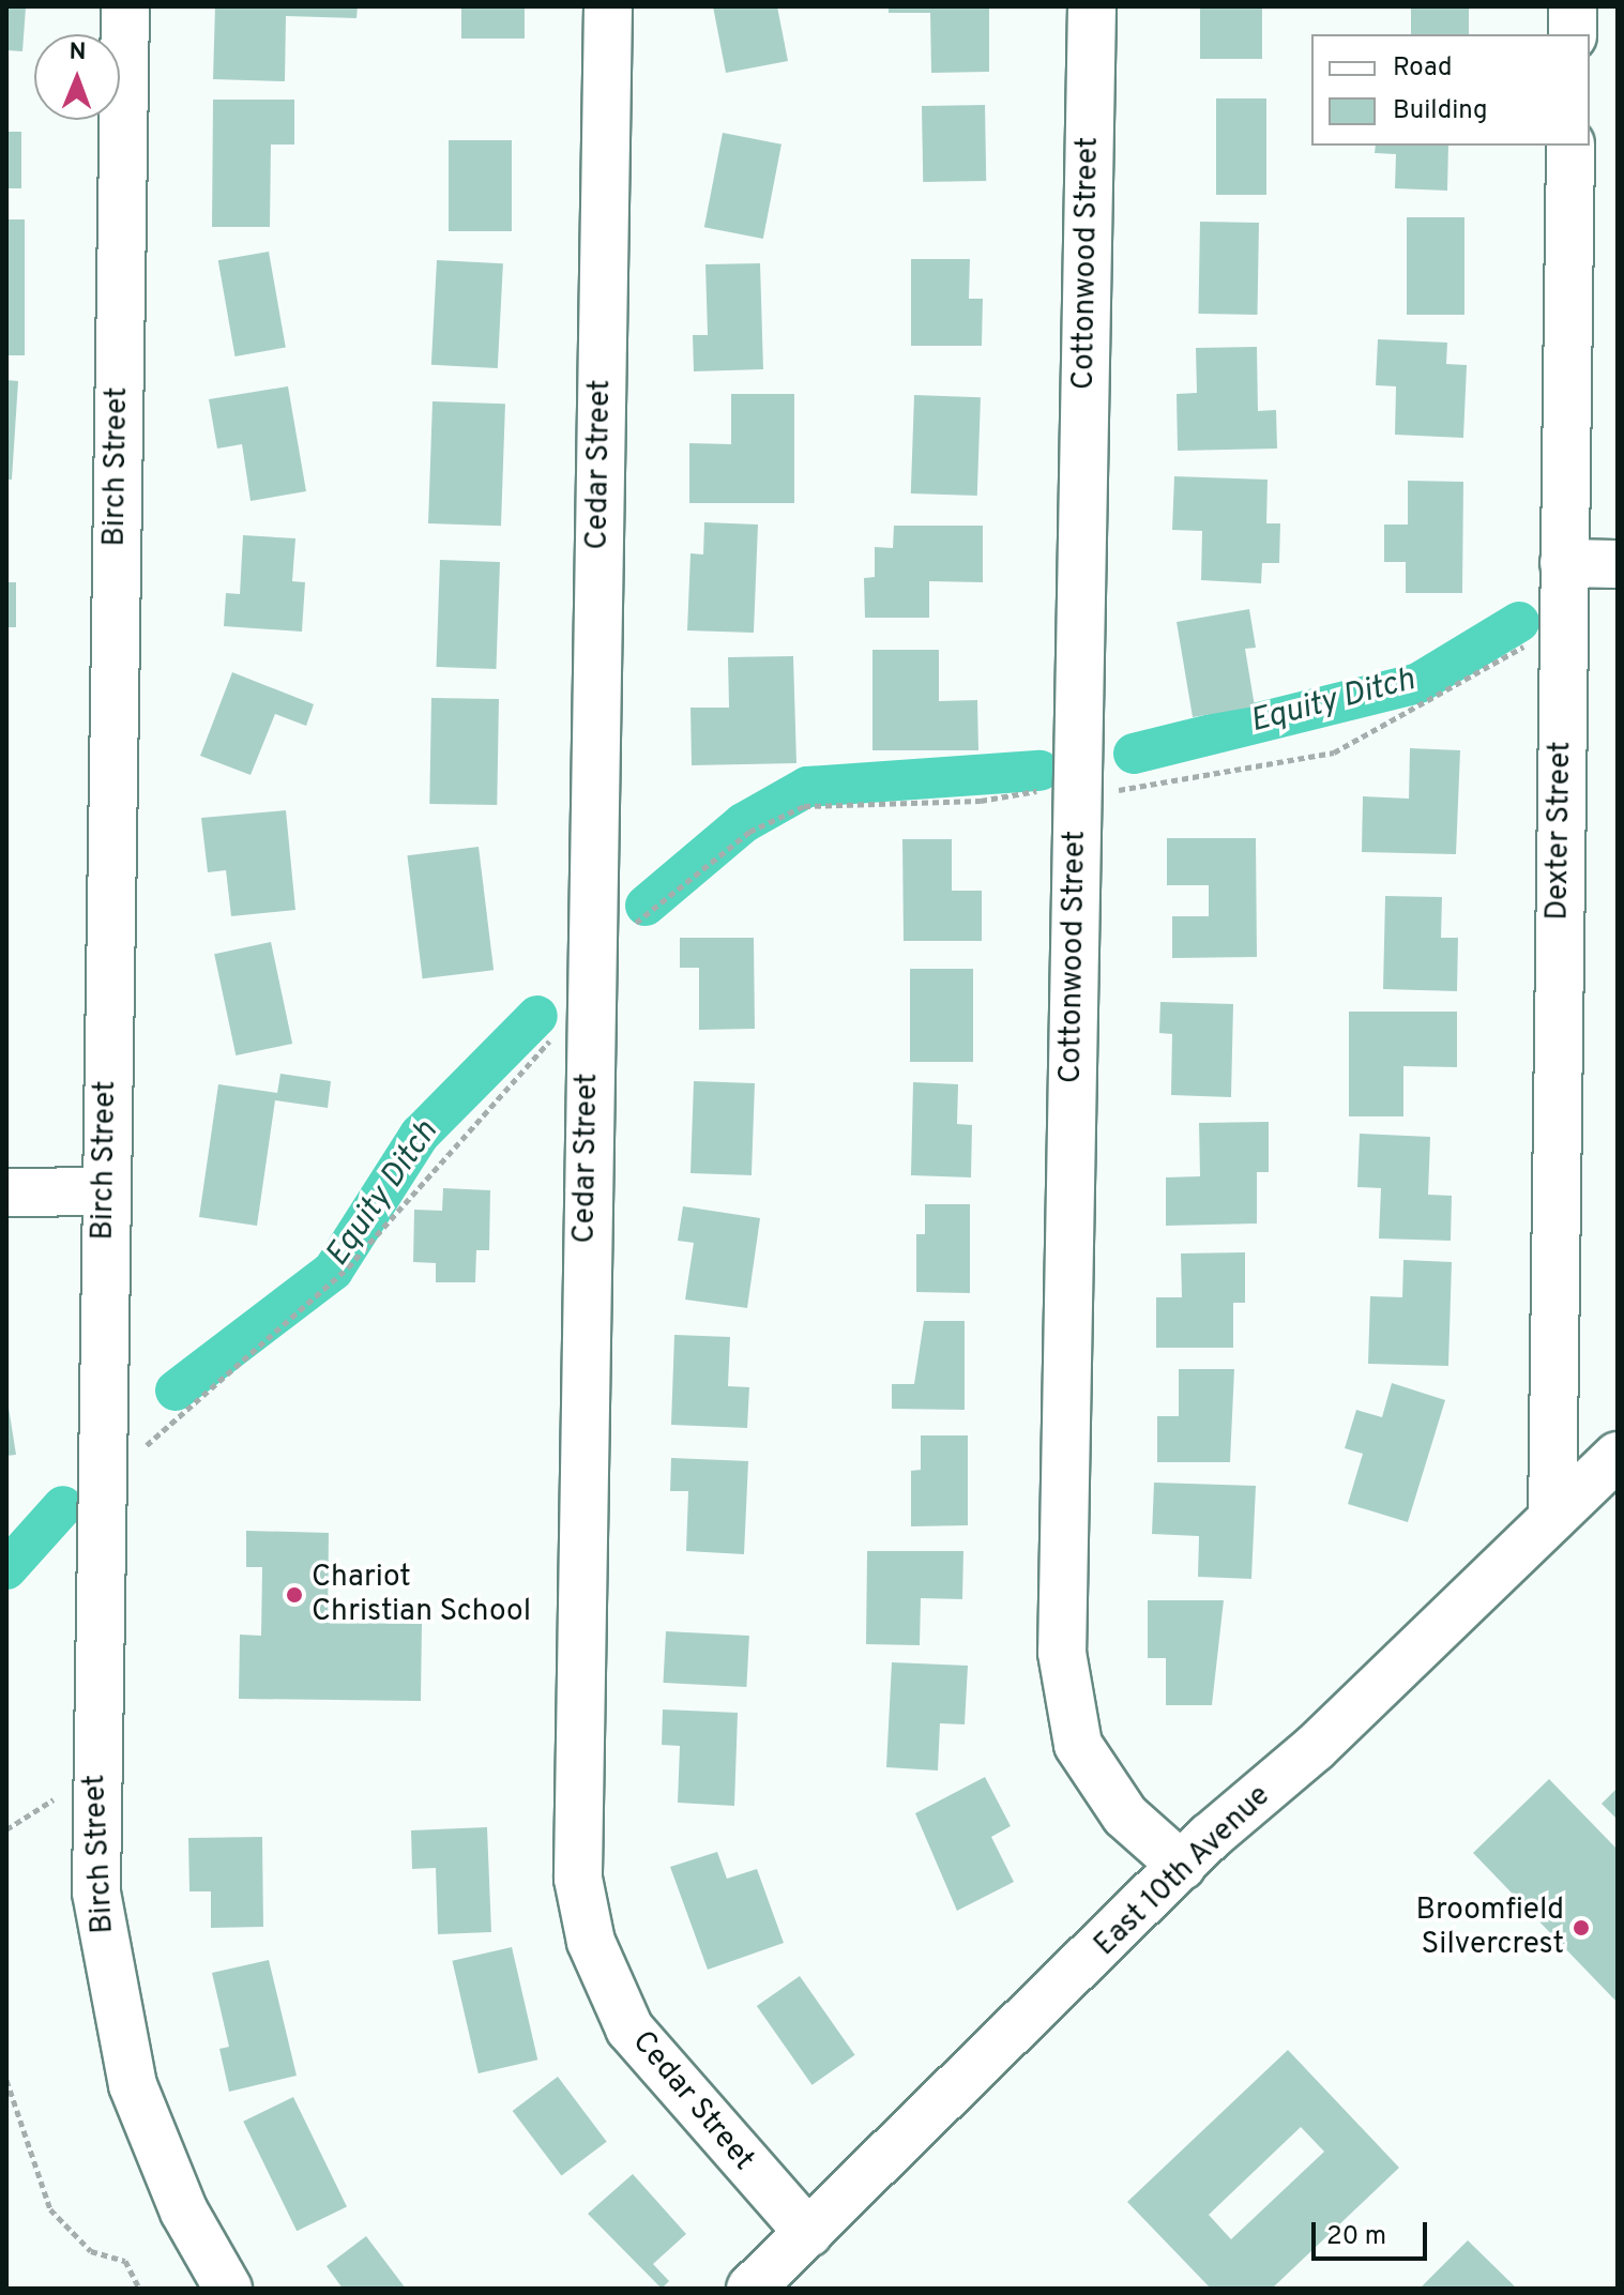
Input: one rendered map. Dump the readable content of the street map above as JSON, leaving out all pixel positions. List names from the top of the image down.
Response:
{
  "streets": {
    "street": [
      "Cottonwood Street",
      "Cedar Street",
      "Birch Street",
      "Dexter Street",
      "East 10th Avenue"
    ]
  },
  "crossings": [
    ["Cottonwood Street", "East 10th Avenue"],
    ["Cedar Street", "East 10th Avenue"],
    ["Dexter Street", "East 10th Avenue"]
  ],
  "water": ["Equity Ditch"],
  "places": ["Chariot Christian School", "Broomfield Silvercrest"],
  "legend": ["Road", "Building"],
  "scale_bar": "20 m",
  "north": "top"
}
